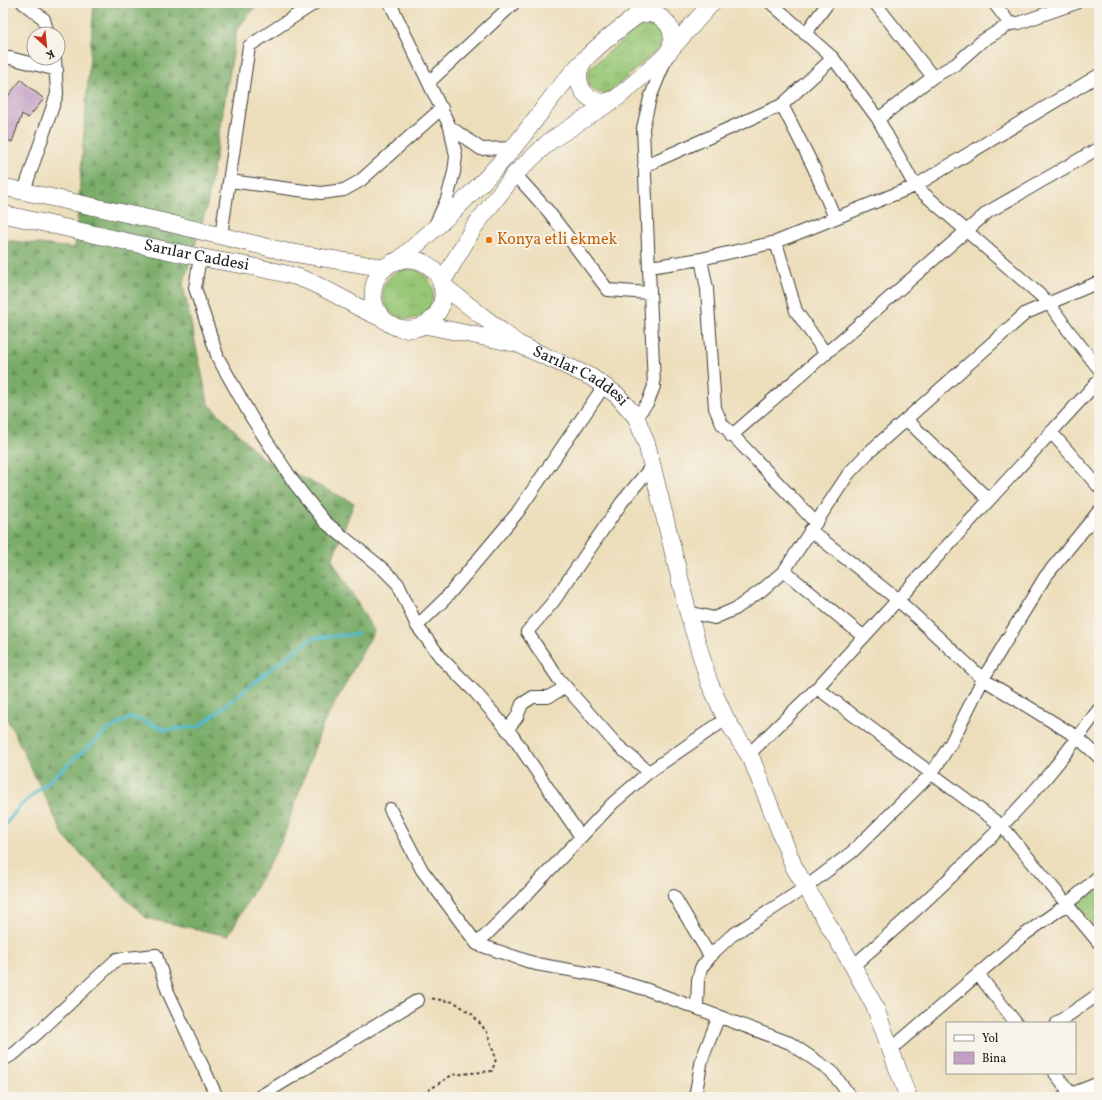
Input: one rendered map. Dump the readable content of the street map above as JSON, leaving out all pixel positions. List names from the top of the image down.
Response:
{
  "streets": {
    "street": ["Sarılar Caddesi"]
  },
  "places": ["Konya etli ekmek"],
  "legend": ["Yol", "Bina"],
  "north": "bottom right"
}
